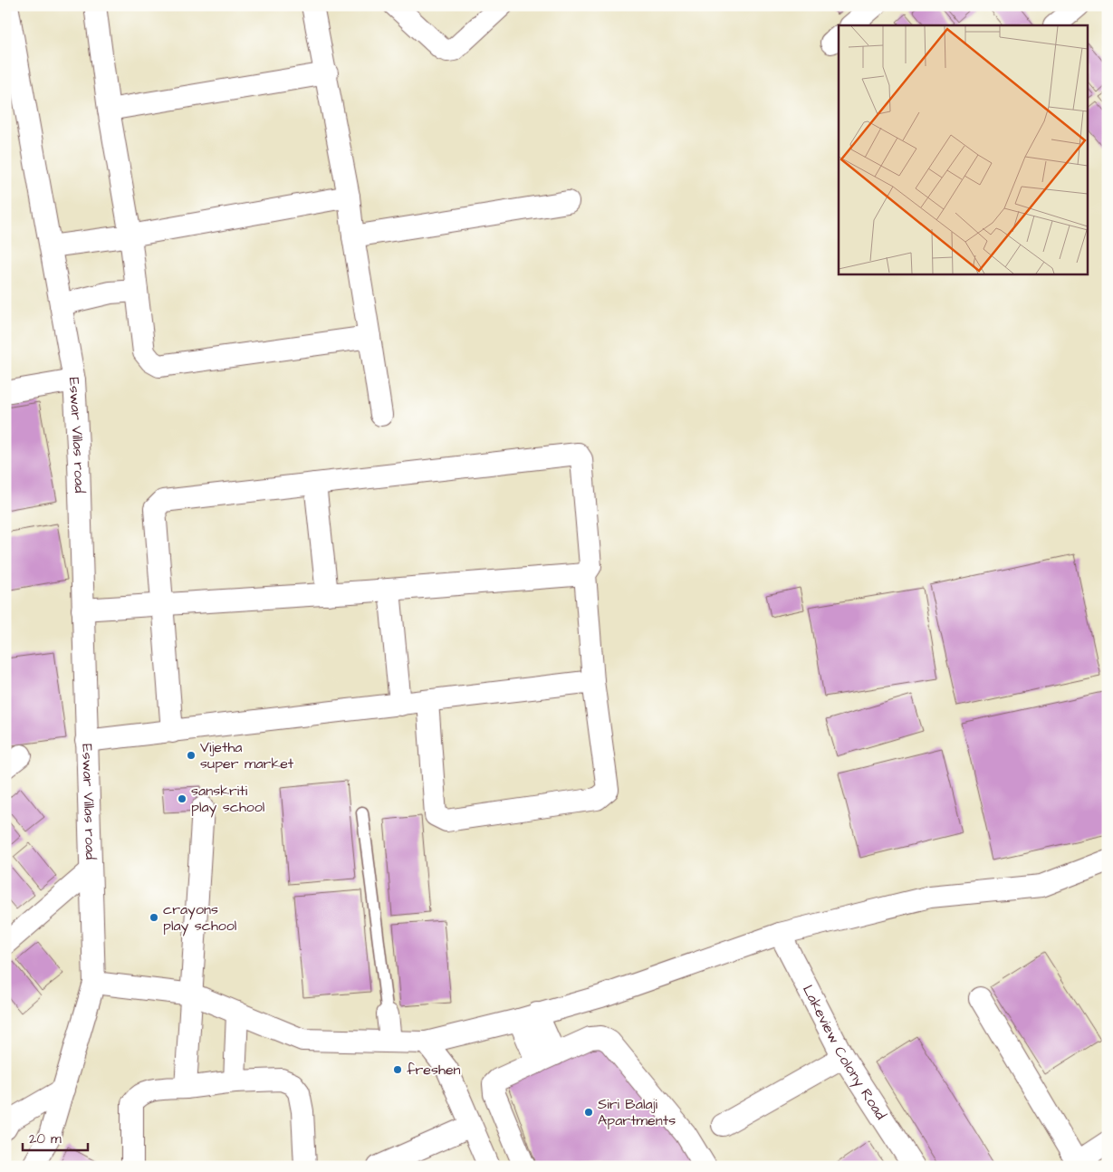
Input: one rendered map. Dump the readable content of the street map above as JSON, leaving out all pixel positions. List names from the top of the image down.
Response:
{
  "streets": {
    "street": ["Eswar Villas road", "Lakeview Colony Road"]
  },
  "places": [
    "Vijetha super market",
    "sanskriti play school",
    "crayons play school",
    "freshen",
    "Siri Balaji Apartments"
  ],
  "scale_bar": "20 m"
}
